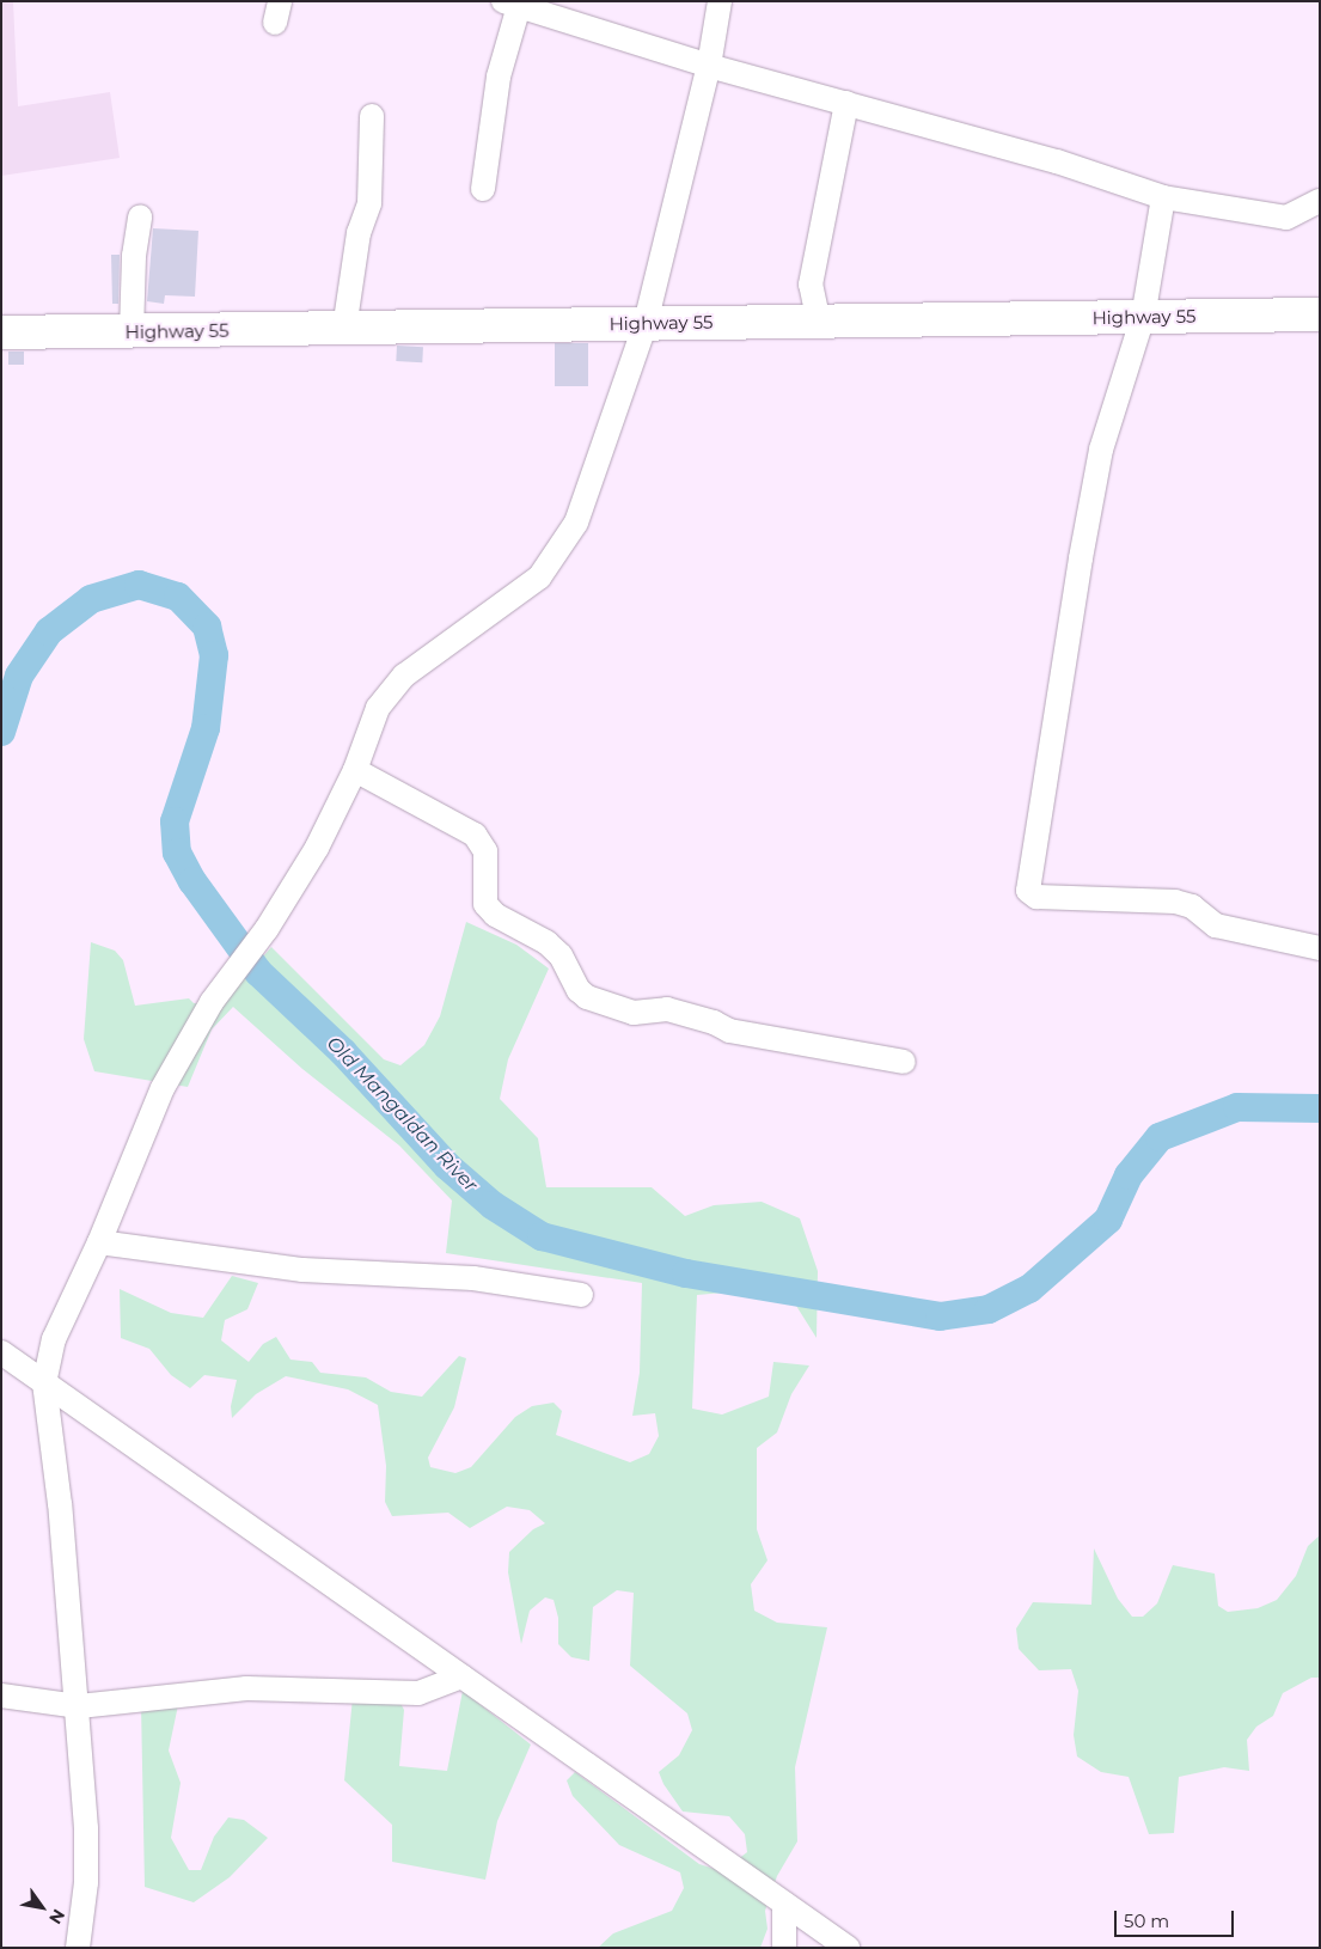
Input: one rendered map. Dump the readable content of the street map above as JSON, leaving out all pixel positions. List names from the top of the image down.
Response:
{
  "streets": {
    "highway": ["Highway 55"]
  },
  "water": ["Old Mangaldan River"],
  "scale_bar": "50 m",
  "north": "bottom right"
}
